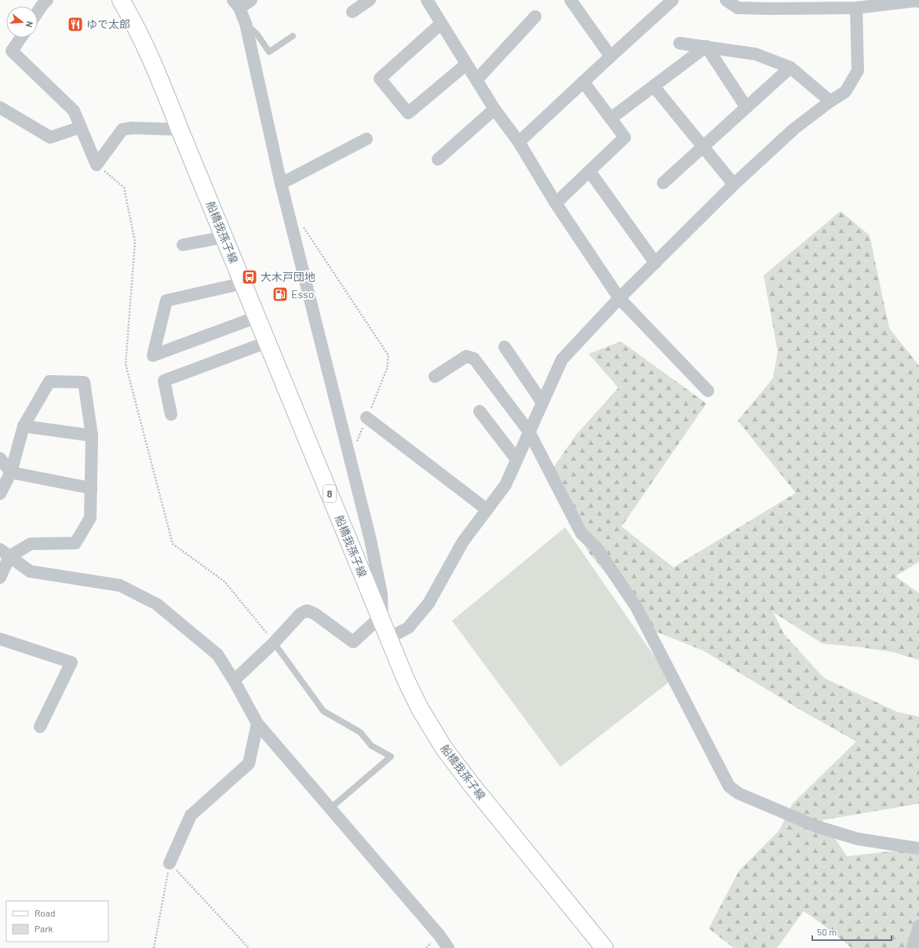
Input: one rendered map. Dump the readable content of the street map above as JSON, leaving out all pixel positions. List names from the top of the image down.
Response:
{
  "streets": {
    "main road": ["船橋我孫子線", "8"]
  },
  "places": {
    "restaurant": ["ゆで太郎"],
    "bus stop": ["大木戸団地"],
    "fuel station": ["Esso"]
  },
  "legend": ["Road", "Park"],
  "scale_bar": "50 m",
  "north": "right"
}
